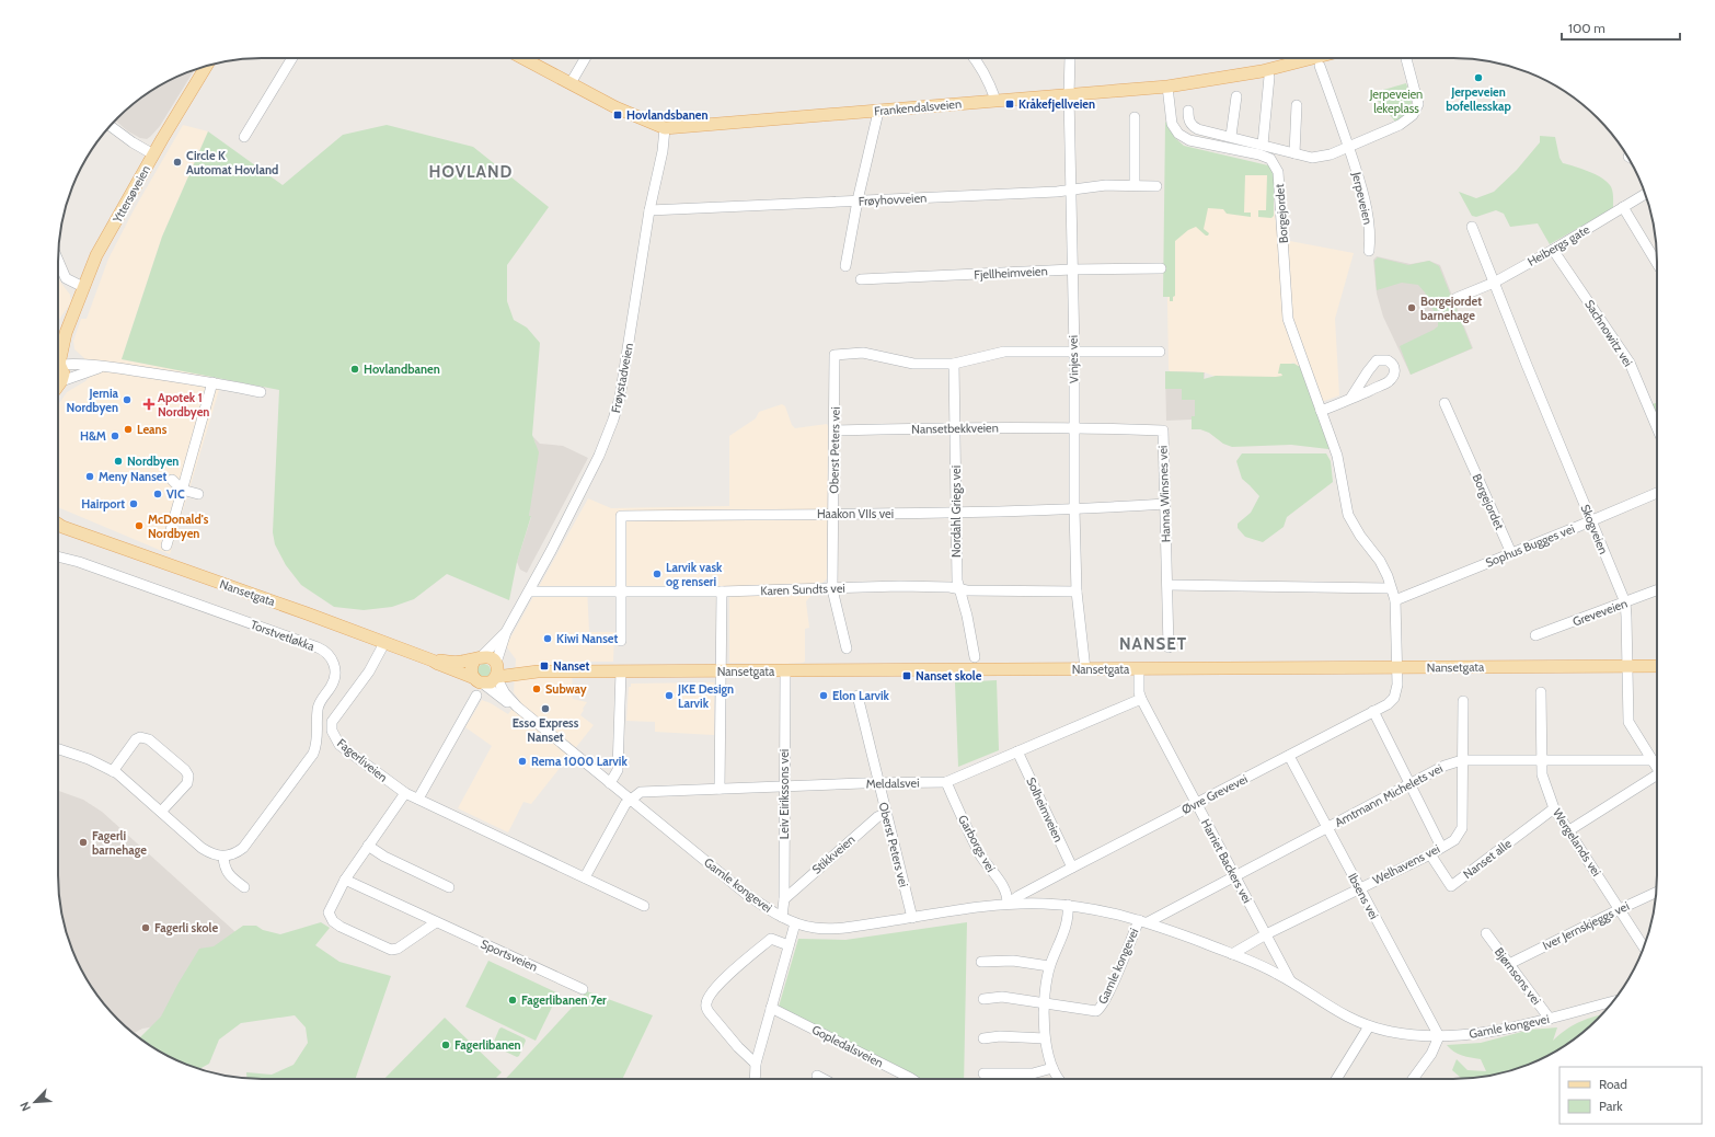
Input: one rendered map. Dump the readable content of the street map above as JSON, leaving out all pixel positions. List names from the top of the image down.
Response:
{
  "streets": {
    "main road": ["Frankendalsveien", "Yttersøveien", "Nansetgata"],
    "street": [
      "Jerpeveien",
      "Frøyhovveien",
      "Borgejordet",
      "Heibergs gate",
      "Fjellheimveien",
      "Sachnowitz vei",
      "Vinjes vei",
      "Frøystadveien",
      "Nansetbekkveien",
      "Oberst Peters vei",
      "Hanna Winsnes vei",
      "Nordahl Griegs vei",
      "Haakon VIIs vei",
      "Skogveien",
      "Sophus Bugges vei",
      "Karen Sundts vei",
      "Greveveien",
      "Torstvetløkka",
      "Fagerliveien",
      "Meldalsvei",
      "Leiv Eirikssons vei",
      "Øvre Grevevei",
      "Amtmann Michelets vei",
      "Solheimveien",
      "Wergelands vei",
      "Garborgs vei",
      "Stikkveien",
      "Nanset alle",
      "Harriet Backers vei",
      "Welhavens vei",
      "Gamle kongevei",
      "Ibsens vei",
      "Iver Jernskjeggs vei",
      "Sportsveien",
      "Bjørnsons vei",
      "Gopledalsveien"
    ]
  },
  "crossings": [
    ["Frankendalsveien", "Jerpeveien"],
    ["Frankendalsveien", "Borgejordet"],
    ["Frankendalsveien", "Vinjes vei"],
    ["Frankendalsveien", "Frøystadveien"],
    ["Frøyhovveien", "Vinjes vei"],
    ["Frøyhovveien", "Frøystadveien"],
    ["Borgejordet", "Sophus Bugges vei"],
    ["Borgejordet", "Nansetgata"],
    ["Borgejordet", "Øvre Grevevei"],
    ["Heibergs gate", "Sachnowitz vei"],
    ["Heibergs gate", "Skogveien"],
    ["Fjellheimveien", "Vinjes vei"],
    ["Vinjes vei", "Nansetbekkveien"],
    ["Vinjes vei", "Hanna Winsnes vei"],
    ["Vinjes vei", "Haakon VIIs vei"],
    ["Vinjes vei", "Karen Sundts vei"],
    ["Vinjes vei", "Nansetgata"],
    ["Frøystadveien", "Karen Sundts vei"],
    ["Frøystadveien", "Nansetgata"],
    ["Frøystadveien", "Gamle kongevei"],
    ["Nansetbekkveien", "Oberst Peters vei"],
    ["Nansetbekkveien", "Hanna Winsnes vei"],
    ["Nansetbekkveien", "Nordahl Griegs vei"],
    ["Oberst Peters vei", "Nordahl Griegs vei"],
    ["Oberst Peters vei", "Haakon VIIs vei"],
    ["Oberst Peters vei", "Karen Sundts vei"],
    ["Oberst Peters vei", "Meldalsvei"],
    ["Oberst Peters vei", "Stikkveien"],
    ["Oberst Peters vei", "Gamle kongevei"],
    ["Hanna Winsnes vei", "Haakon VIIs vei"],
    ["Nordahl Griegs vei", "Haakon VIIs vei"],
    ["Nordahl Griegs vei", "Karen Sundts vei"],
    ["Haakon VIIs vei", "Karen Sundts vei"],
    ["Skogveien", "Sophus Bugges vei"],
    ["Skogveien", "Nansetgata"],
    ["Skogveien", "Greveveien"],
    ["Skogveien", "Amtmann Michelets vei"],
    ["Nansetgata", "Fagerliveien"],
    ["Nansetgata", "Leiv Eirikssons vei"],
    ["Nansetgata", "Øvre Grevevei"],
    ["Nansetgata", "Harriet Backers vei"],
    ["Nansetgata", "Gamle kongevei"],
    ["Meldalsvei", "Leiv Eirikssons vei"],
    ["Meldalsvei", "Solheimveien"],
    ["Meldalsvei", "Garborgs vei"],
    ["Meldalsvei", "Harriet Backers vei"],
    ["Meldalsvei", "Gamle kongevei"],
    ["Leiv Eirikssons vei", "Stikkveien"],
    ["Leiv Eirikssons vei", "Gamle kongevei"],
    ["Øvre Grevevei", "Solheimveien"],
    ["Øvre Grevevei", "Garborgs vei"],
    ["Øvre Grevevei", "Harriet Backers vei"],
    ["Øvre Grevevei", "Gamle kongevei"],
    ["Øvre Grevevei", "Ibsens vei"],
    ["Amtmann Michelets vei", "Wergelands vei"],
    ["Amtmann Michelets vei", "Harriet Backers vei"],
    ["Amtmann Michelets vei", "Welhavens vei"],
    ["Amtmann Michelets vei", "Gamle kongevei"],
    ["Amtmann Michelets vei", "Ibsens vei"],
    ["Wergelands vei", "Nanset alle"],
    ["Wergelands vei", "Iver Jernskjeggs vei"],
    ["Garborgs vei", "Gamle kongevei"],
    ["Nanset alle", "Welhavens vei"],
    ["Harriet Backers vei", "Welhavens vei"],
    ["Harriet Backers vei", "Gamle kongevei"],
    ["Welhavens vei", "Gamle kongevei"],
    ["Welhavens vei", "Ibsens vei"],
    ["Gamle kongevei", "Ibsens vei"],
    ["Gamle kongevei", "Bjørnsons vei"],
    ["Iver Jernskjeggs vei", "Bjørnsons vei"]
  ],
  "districts": ["HOVLAND", "NANSET"],
  "parks": ["Jerpeveien lekeplass"],
  "places": {
    "other": [
      "Jerpeveien bofellesskap",
      "Circle K Automat Hovland",
      "Borgejordet barnehage",
      "Hovlandbanen",
      "Jernia Nordbyen",
      "Leans",
      "H&M",
      "Nordbyen",
      "Meny Nanset",
      "VIC",
      "Hairport",
      "McDonald's Nordbyen",
      "Larvik vask og renseri",
      "Kiwi Nanset",
      "Subway",
      "JKE Design Larvik",
      "Elon Larvik",
      "Esso Express Nanset",
      "Rema 1000 Larvik",
      "Fagerli barnehage",
      "Fagerli skole",
      "Fagerlibanen 7er",
      "Fagerlibanen"
    ],
    "transit": [
      "Kråkefjellveien",
      "Hovlandsbanen",
      "Nanset",
      "Nanset skole"
    ],
    "health": ["Apotek 1 Nordbyen"]
  },
  "legend": ["Road", "Park"],
  "scale_bar": "100 m",
  "north": "bottom left"
}
